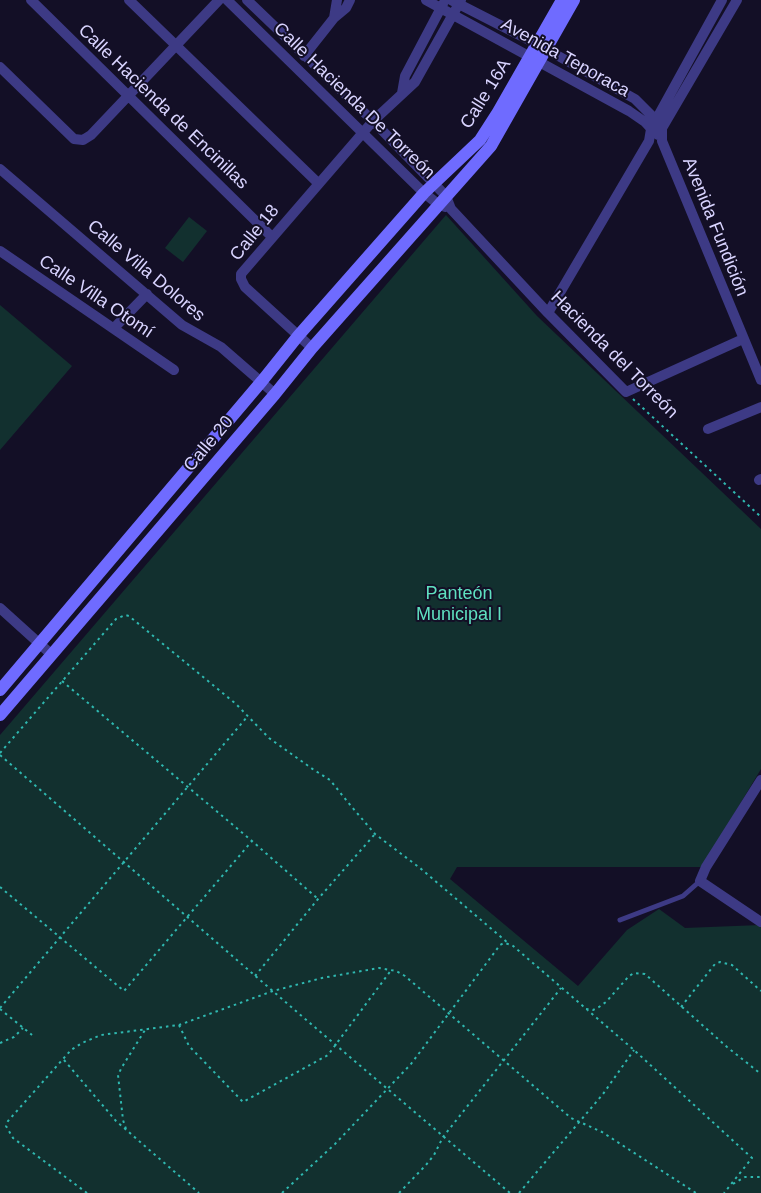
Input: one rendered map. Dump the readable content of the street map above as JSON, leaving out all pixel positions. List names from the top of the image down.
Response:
{
  "streets": {
    "main road": ["Calle 16A", "Calle 20"],
    "street": [
      "Avenida Teporaca",
      "Calle Hacienda De Torreón",
      "Calle Hacienda de Encinillas",
      "Avenida Fundición",
      "Calle 18",
      "Calle Villa Dolores",
      "Calle Villa Otomí",
      "Hacienda del Torreón"
    ]
  },
  "crossings": [
    ["Avenida Teporaca", "Calle 16A"],
    ["Avenida Teporaca", "Avenida Fundición"],
    ["Avenida Teporaca", "Calle 18"],
    ["Calle 16A", "Calle Hacienda De Torreón"],
    ["Calle 16A", "Hacienda del Torreón"],
    ["Calle 16A", "Calle 20"],
    ["Calle Hacienda De Torreón", "Calle 18"],
    ["Calle Hacienda De Torreón", "Hacienda del Torreón"],
    ["Calle Hacienda De Torreón", "Calle 20"],
    ["Calle Hacienda de Encinillas", "Calle 18"],
    ["Calle 18", "Calle 20"],
    ["Calle Villa Dolores", "Calle 20"],
    ["Hacienda del Torreón", "Calle 20"]
  ],
  "parks": ["Panteón Municipal I"]
}
